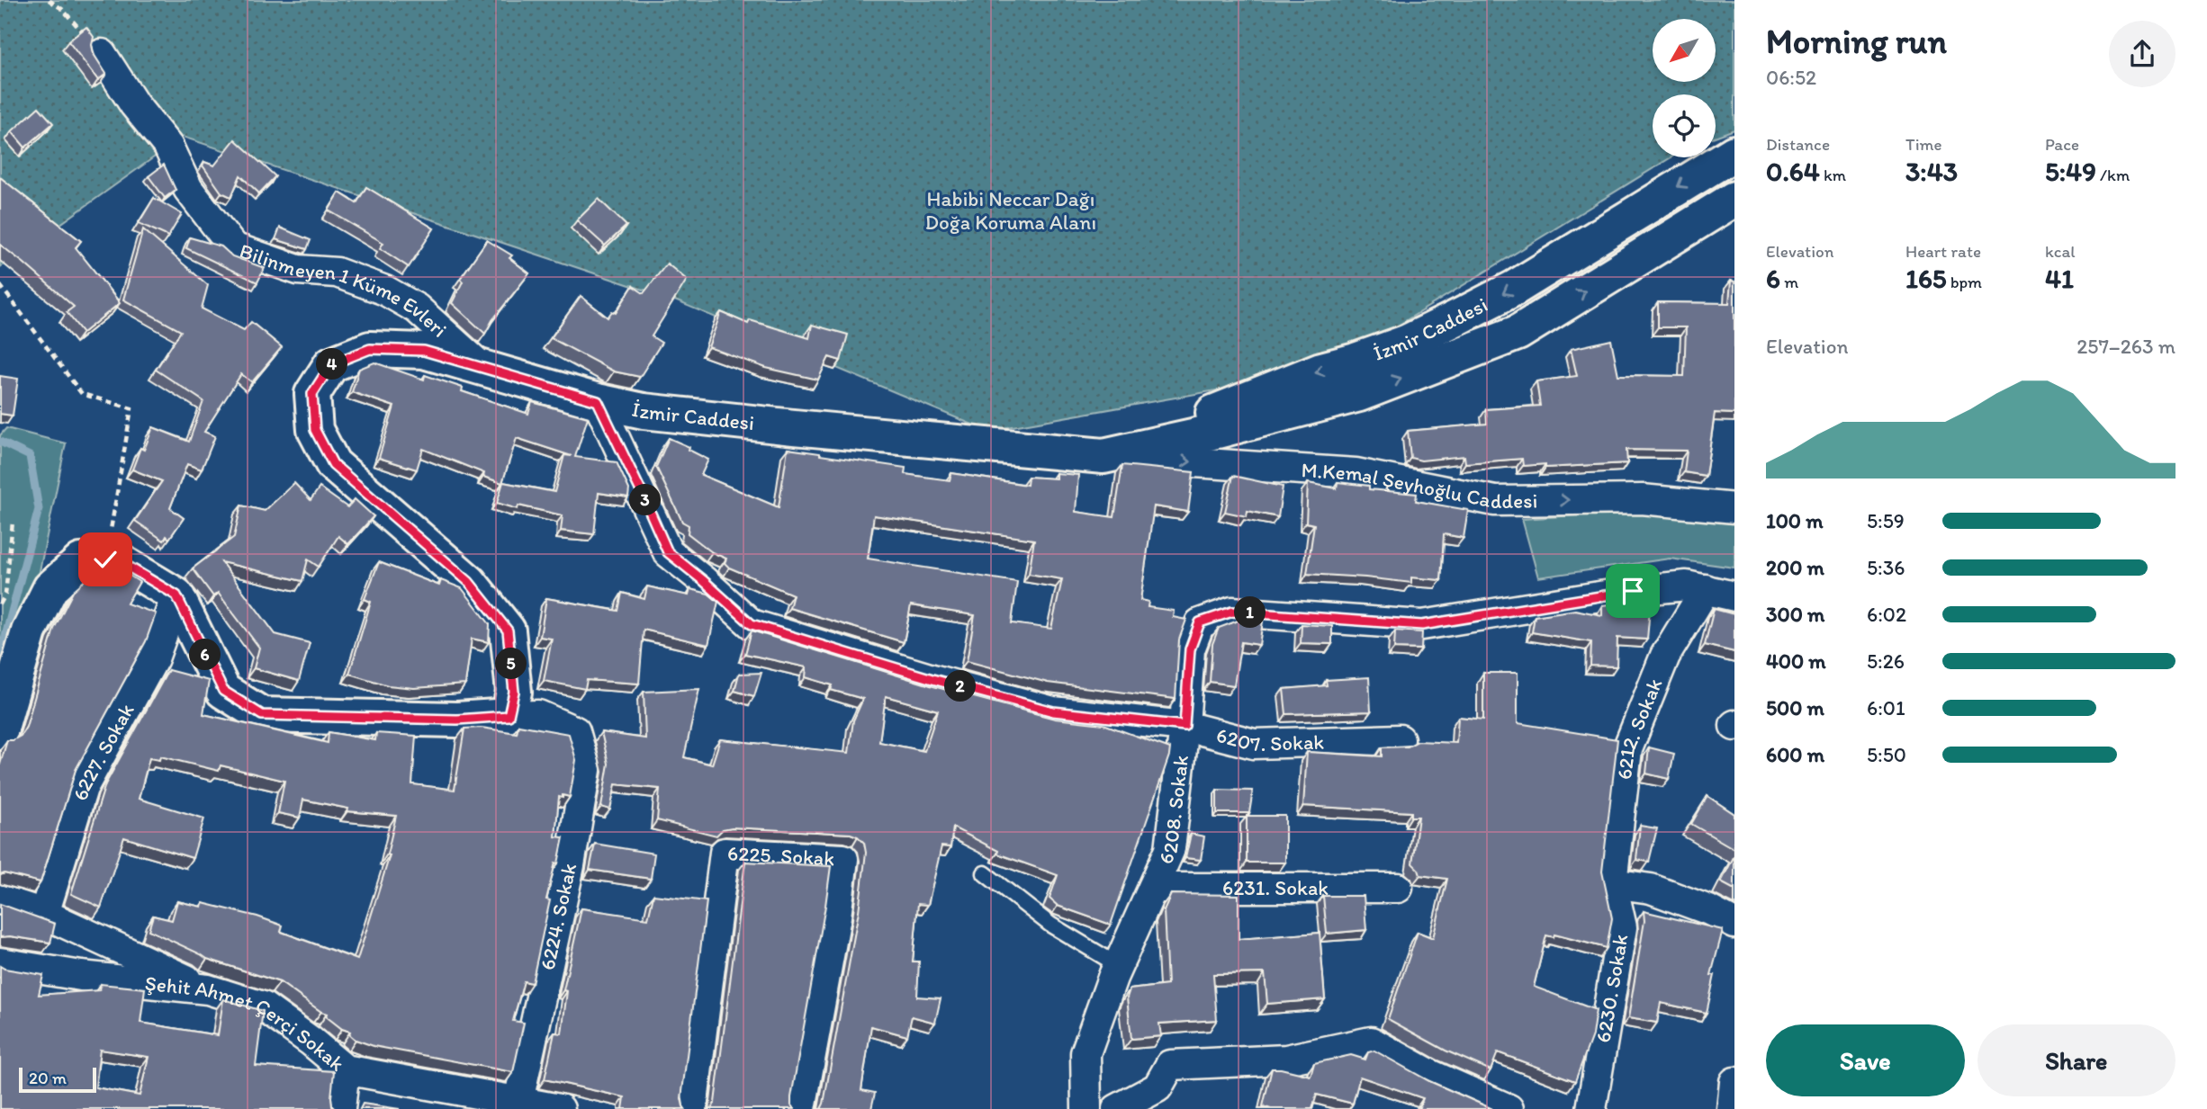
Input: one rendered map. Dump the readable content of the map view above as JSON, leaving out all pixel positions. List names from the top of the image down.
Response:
{
  "streets": {
    "street": [
      "Bilinmeyen 1 Küme Evleri",
      "İzmir Caddesi",
      "M.Kemal Şeyhoğlu Caddesi",
      "6212. Sokak",
      "6207. Sokak",
      "6227. Sokak",
      "6208. Sokak",
      "6225. Sokak",
      "6231. Sokak",
      "6224. Sokak",
      "6230. Sokak",
      "Şehit Ahmet Çerçi Sokak"
    ]
  },
  "crossings": [
    ["Bilinmeyen 1 Küme Evleri", "İzmir Caddesi"],
    ["İzmir Caddesi", "M.Kemal Şeyhoğlu Caddesi"],
    ["İzmir Caddesi", "6207. Sokak"],
    ["İzmir Caddesi", "6224. Sokak"],
    ["6212. Sokak", "6208. Sokak"],
    ["6212. Sokak", "6230. Sokak"],
    ["6207. Sokak", "6208. Sokak"],
    ["6208. Sokak", "6231. Sokak"],
    ["6224. Sokak", "Şehit Ahmet Çerçi Sokak"]
  ],
  "one_way": ["M.Kemal Şeyhoğlu Caddesi"],
  "parks": ["Habibi Neccar Dağı Doğa Koruma Alanı"],
  "scale_bar": "20 m",
  "north": "bottom left",
  "page": {
    "heading": ["Morning run", "06:52"],
    "stats": [
      ["Distance", "0.64 km"],
      ["Time", "3:43"],
      ["Pace", "5:49 /km"],
      ["Elevation", "6 m"],
      ["Heart rate", "165 bpm"],
      ["kcal", "41"]
    ],
    "chart": ["Elevation", "257–263 m"],
    "pins": [
      "4",
      "3",
      "1",
      "6",
      "5",
      "2"
    ],
    "list": [
      {
        "name": "100 m",
        "note": "5:59"
      },
      {
        "name": "200 m",
        "note": "5:36"
      },
      {
        "name": "300 m",
        "note": "6:02"
      },
      {
        "name": "400 m",
        "note": "5:26"
      },
      {
        "name": "500 m",
        "note": "6:01"
      },
      {
        "name": "600 m",
        "note": "5:50"
      }
    ],
    "buttons": ["Save", "Share"],
    "scale": "20 m"
  }
}
